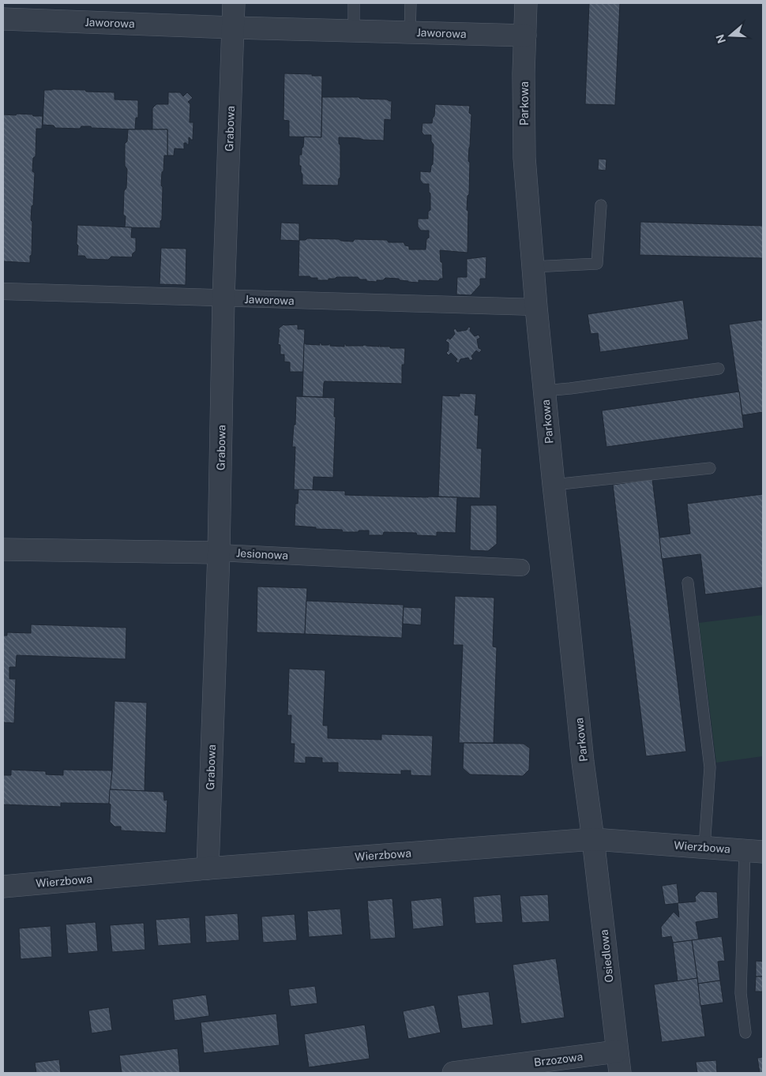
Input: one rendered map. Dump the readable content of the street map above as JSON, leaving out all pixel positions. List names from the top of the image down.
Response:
{
  "streets": {
    "street": [
      "Jaworowa",
      "Parkowa",
      "Grabowa",
      "Jesionowa",
      "Wierzbowa",
      "Osiedlowa",
      "Brzozowa"
    ]
  },
  "crossings": [
    ["Jaworowa", "Parkowa"],
    ["Jaworowa", "Grabowa"],
    ["Parkowa", "Wierzbowa"],
    ["Parkowa", "Osiedlowa"],
    ["Grabowa", "Jesionowa"],
    ["Grabowa", "Wierzbowa"],
    ["Wierzbowa", "Osiedlowa"],
    ["Osiedlowa", "Brzozowa"]
  ],
  "north": "left"
}
